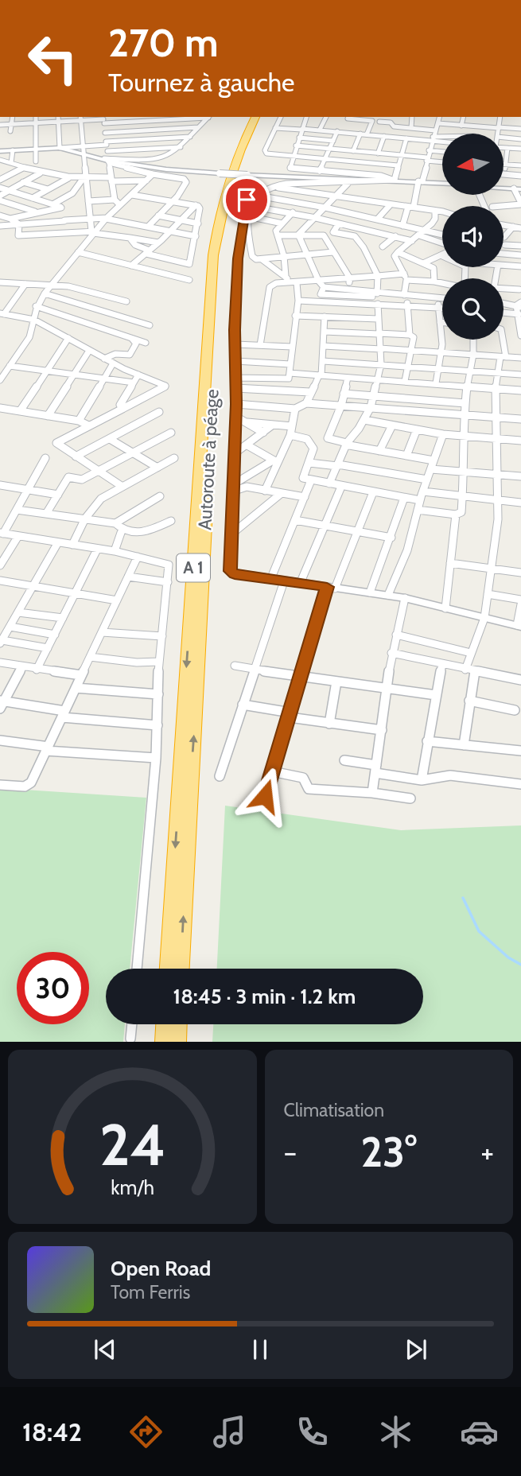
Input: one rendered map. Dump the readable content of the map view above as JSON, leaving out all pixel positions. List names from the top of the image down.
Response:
{
  "streets": {
    "highway": ["Autoroute à péage", "A 1"]
  },
  "north": "left",
  "page": {
    "turn": ["270 m", "Tournez à gauche"],
    "limit": "30",
    "trip": "18:45 · 3 min · 1.2 km",
    "tile": "Climatisation",
    "heat": ["−", "23°", "+"],
    "song": ["Open Road", "Tom Ferris"],
    "tabs": "18:42",
    "gauge": ["24", "km/h"]
  }
}
